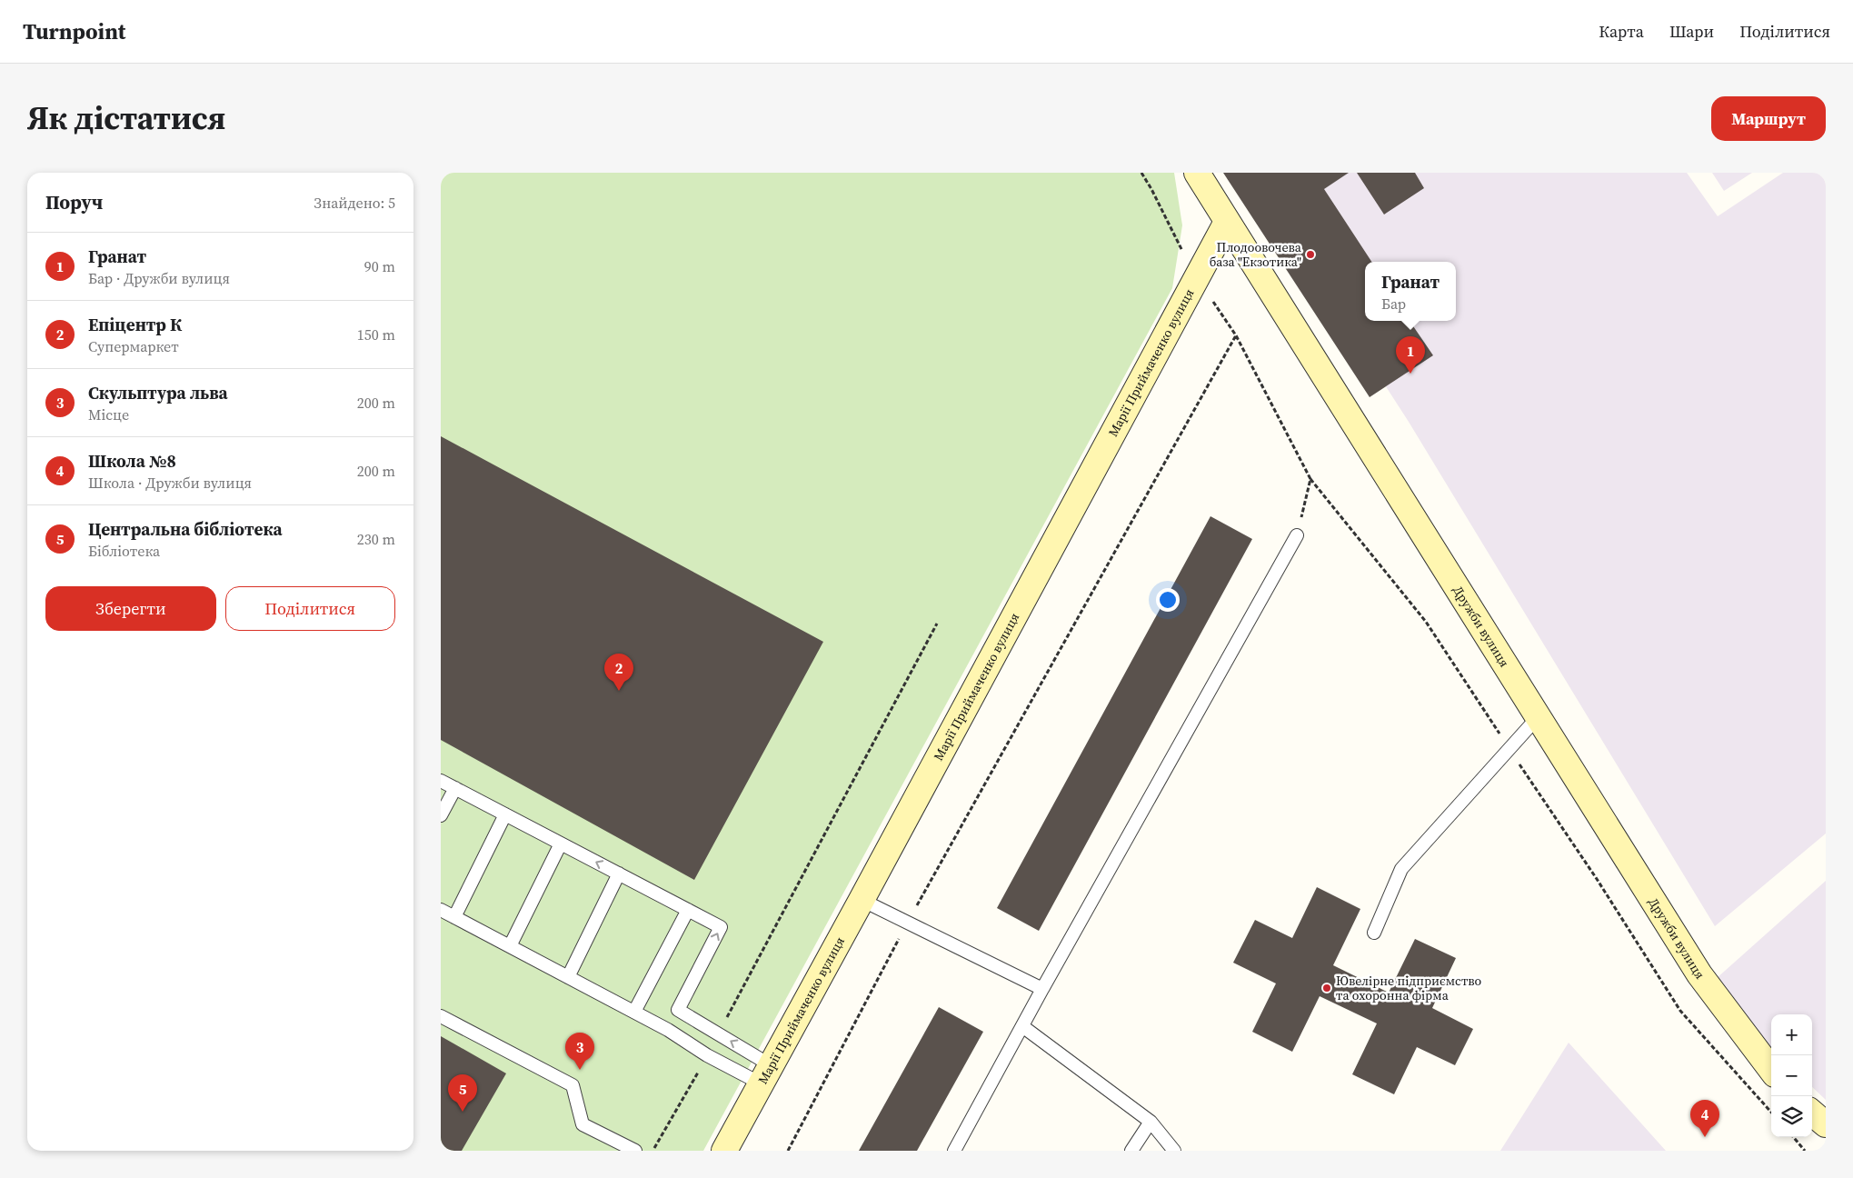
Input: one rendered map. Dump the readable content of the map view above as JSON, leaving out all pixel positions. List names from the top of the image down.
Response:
{
  "streets": {
    "street": ["Марії Приймаченко вулиця", "Дружби вулиця"]
  },
  "crossings": [
    ["Марії Приймаченко вулиця", "Дружби вулиця"]
  ],
  "places": ["Плодоовочева база \"Екзотика\"", "Ювелірне підприємство та охоронна фірма"],
  "page": {
    "header": "Turnpoint",
    "nav": ["Карта", "Шари", "Поділитися"],
    "title": "Як дістатися",
    "buttons": [
      "Маршрут",
      ["Зберегти", "Поділитися"]
    ],
    "heading": ["Поруч", "Знайдено: 5"],
    "list": [
      {
        "mark": "1",
        "name": "Гранат",
        "note": "Бар · Дружби вулиця",
        "value": "90 m"
      },
      {
        "mark": "2",
        "name": "Епіцентр К",
        "note": "Супермаркет",
        "value": "150 m"
      },
      {
        "mark": "3",
        "name": "Скульптура льва",
        "note": "Місце",
        "value": "200 m"
      },
      {
        "mark": "4",
        "name": "Школа №8",
        "note": "Школа · Дружби вулиця",
        "value": "200 m"
      },
      {
        "mark": "5",
        "name": "Центральна бібліотека",
        "note": "Бібліотека",
        "value": "230 m"
      }
    ],
    "popup": ["Гранат", "Бар"],
    "pins": [
      "1",
      "2",
      "3",
      "5",
      "4"
    ],
    "map_buttons": ["+", "−"]
  }
}
